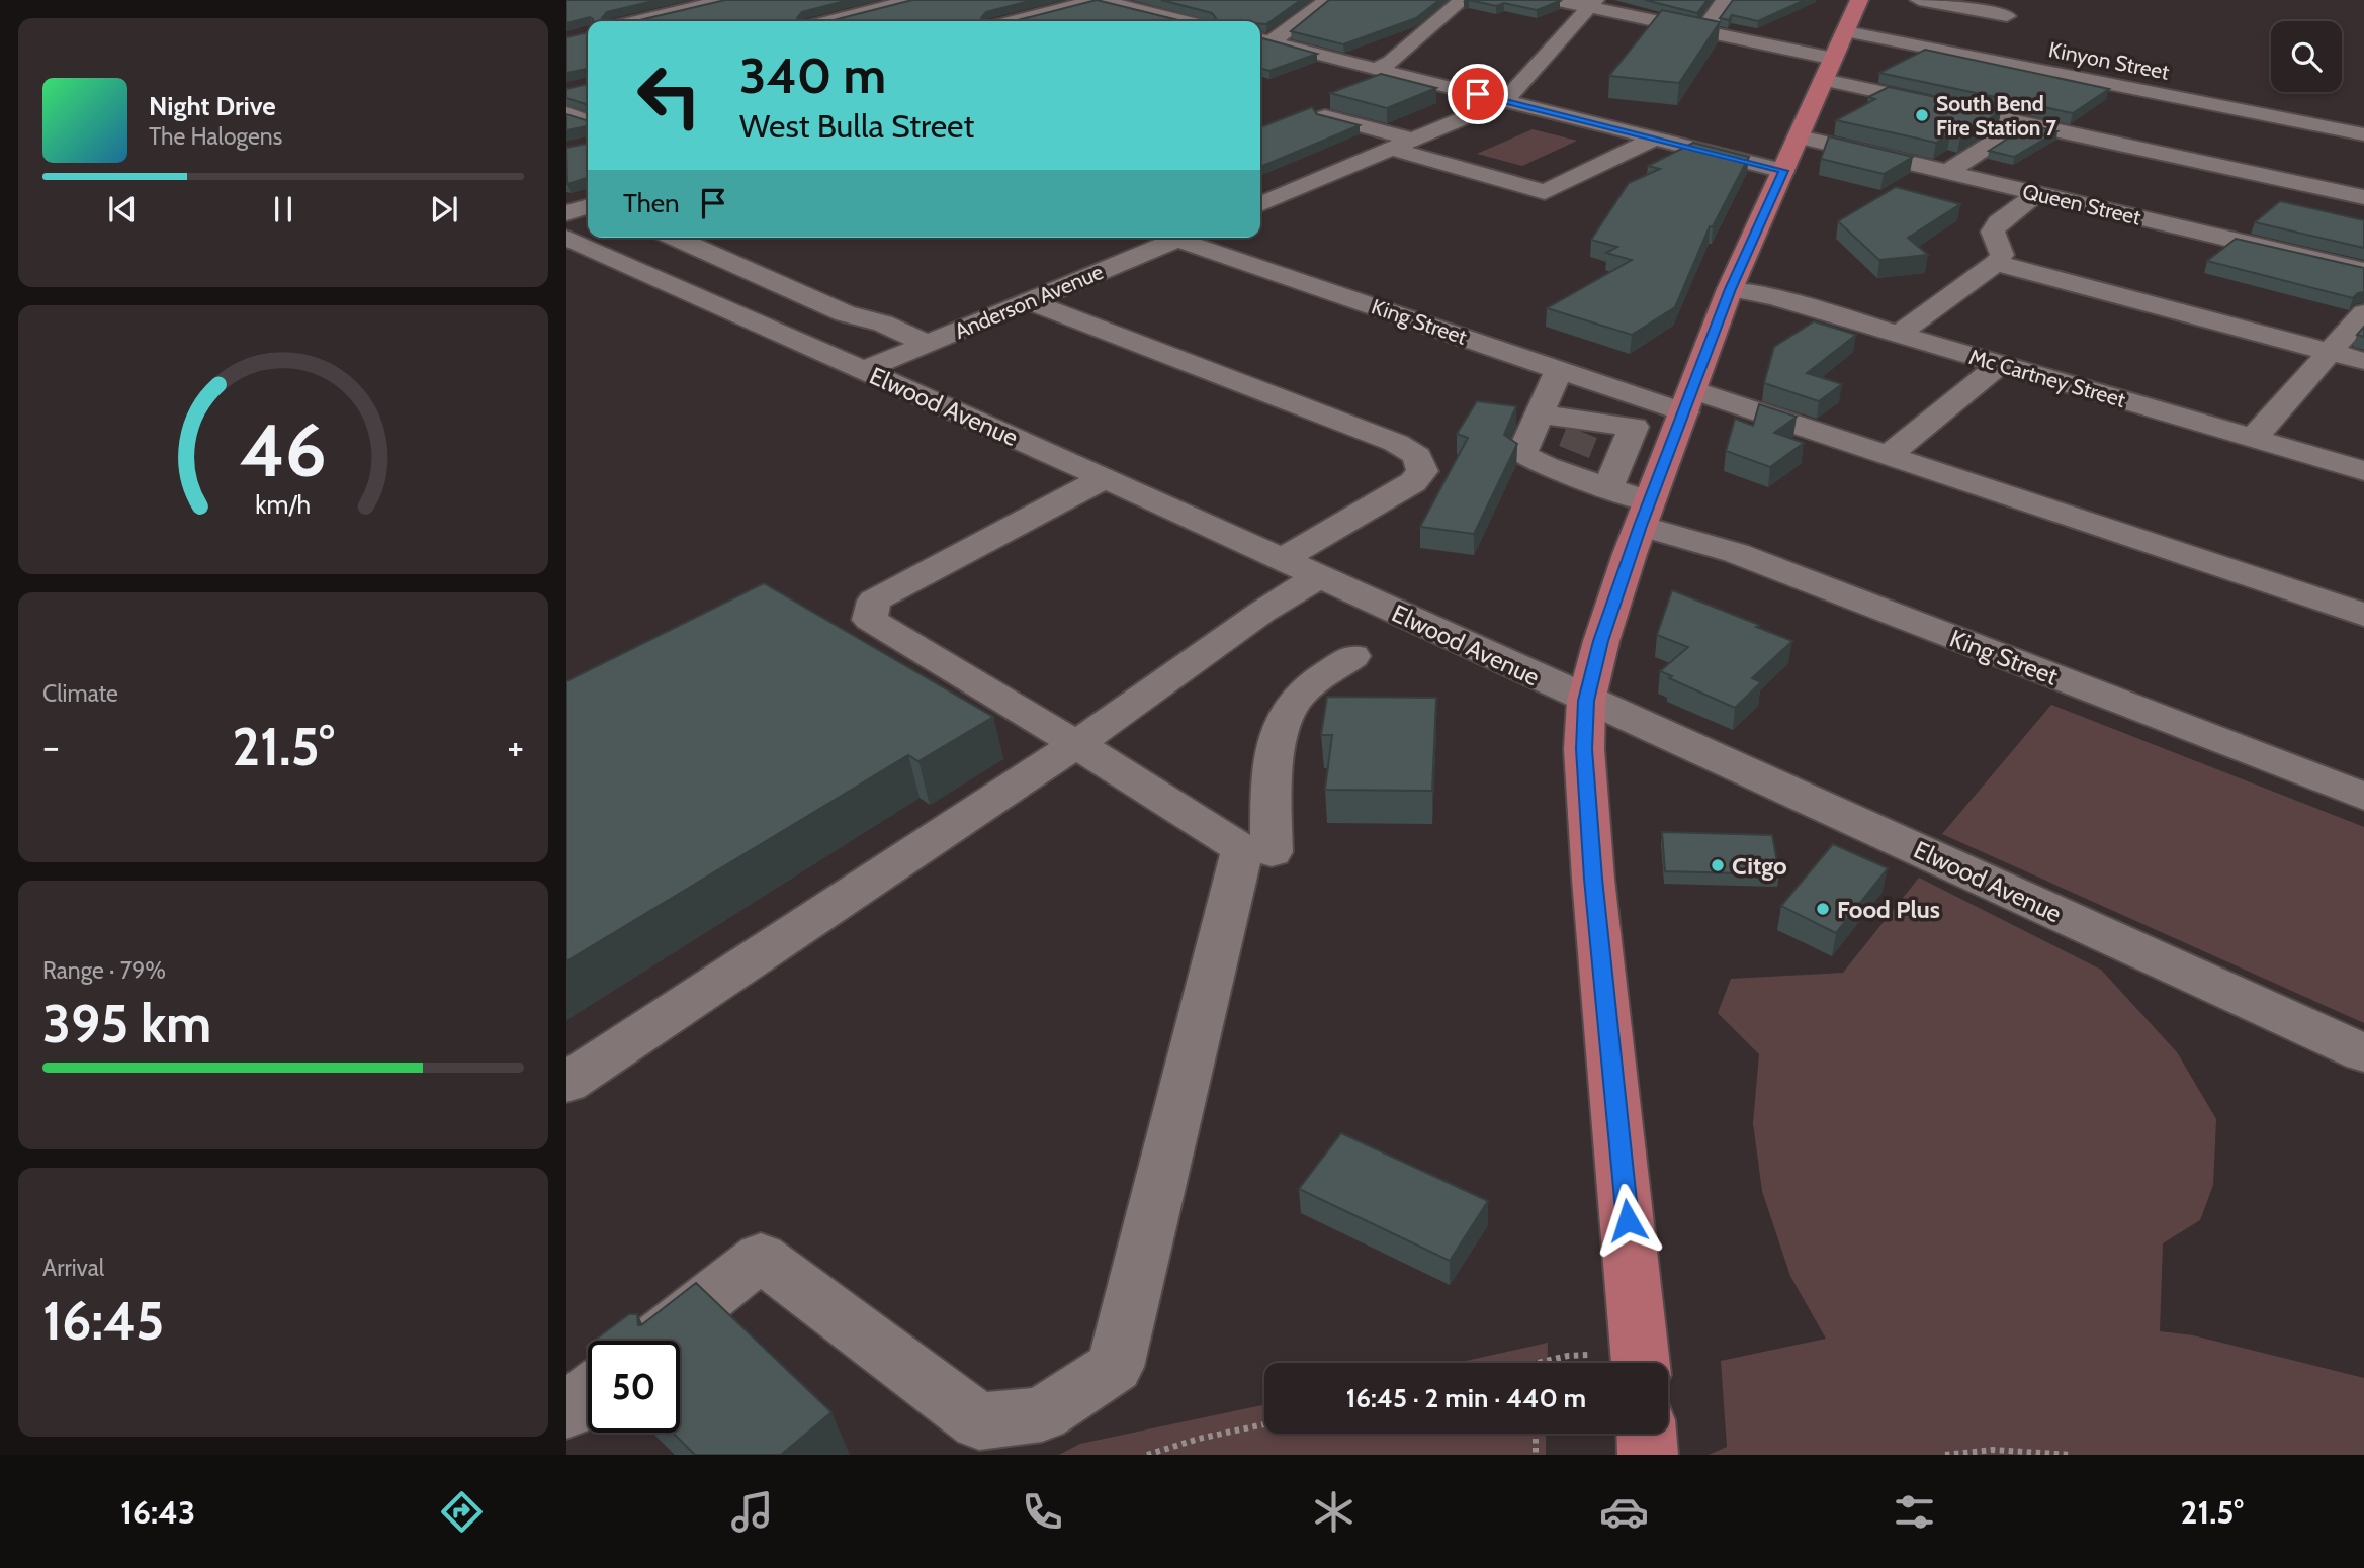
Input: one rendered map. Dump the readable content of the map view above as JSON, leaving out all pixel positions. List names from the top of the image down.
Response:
{
  "streets": {
    "street": [
      "Kinyon Street",
      "Queen Street",
      "Anderson Avenue",
      "King Street",
      "Mc Cartney Street",
      "Elwood Avenue"
    ]
  },
  "crossings": [
    ["Anderson Avenue", "Elwood Avenue"]
  ],
  "places": ["South Bend Fire Station 7", "Citgo", "Food Plus"],
  "page": {
    "turn": ["340 m", "West Bulla Street"],
    "song": ["Night Drive", "The Halogens"],
    "then": "Then",
    "tile": [
      "Climate",
      ["Range · 79%", "395 km"],
      ["Arrival", "16:45"]
    ],
    "heat": ["−", "21.5°", "+"],
    "limit": "50",
    "trip": "16:45 · 2 min · 440 m",
    "tabs": ["16:43", "21.5°"],
    "gauge": ["46", "km/h"]
  }
}
